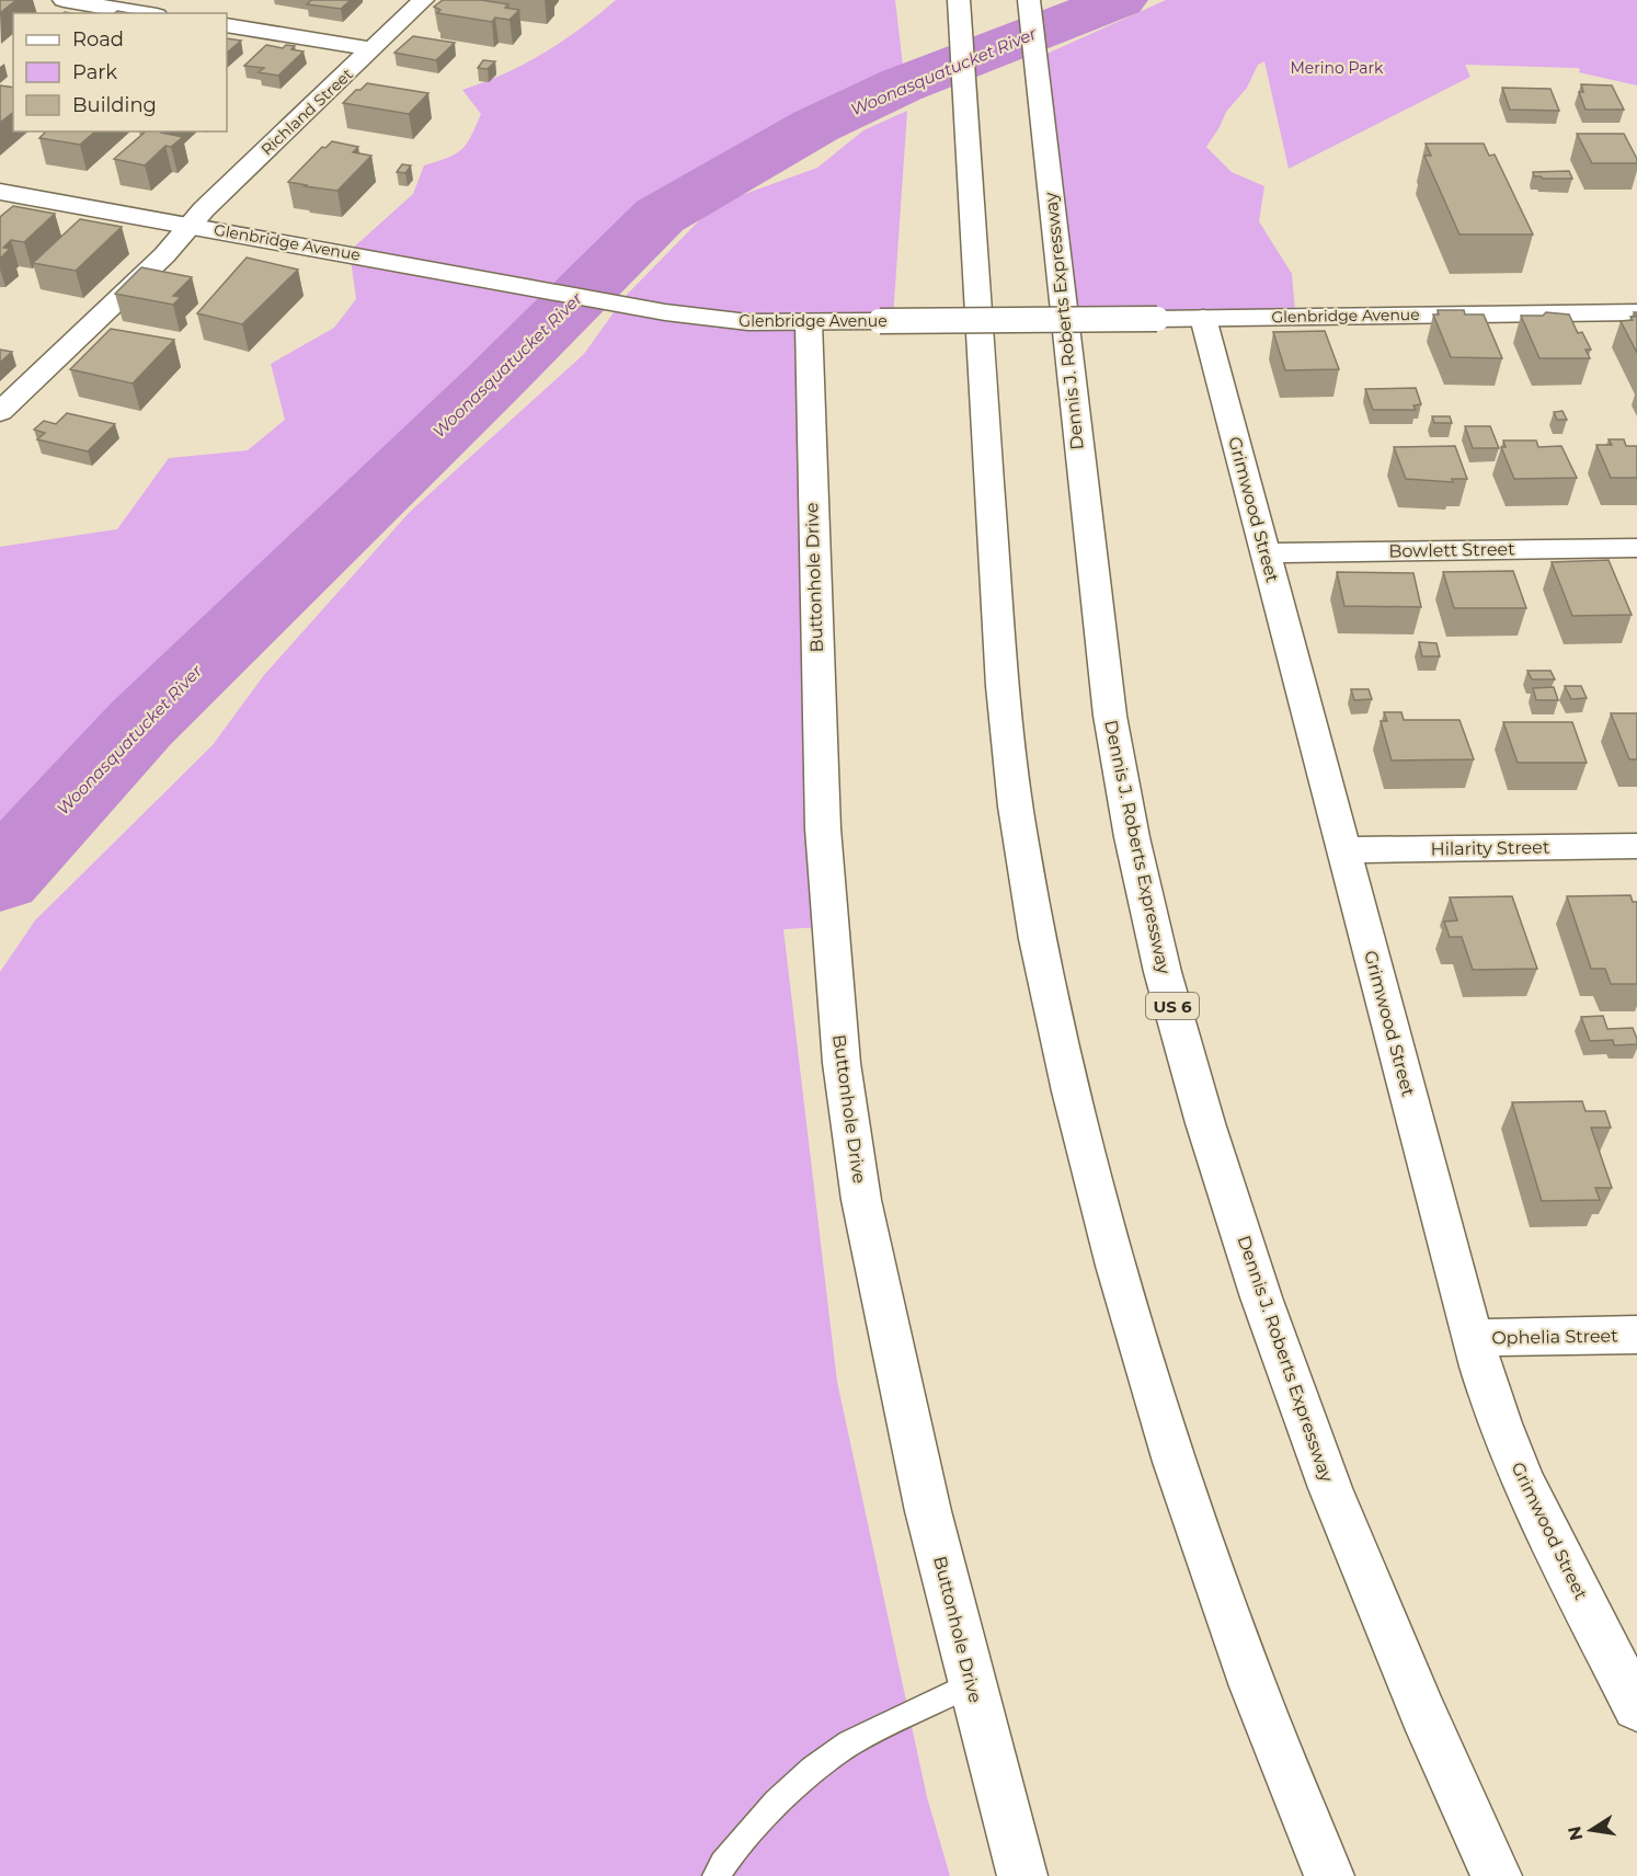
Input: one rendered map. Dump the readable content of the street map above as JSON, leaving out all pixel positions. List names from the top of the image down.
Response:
{
  "streets": {
    "main road": [
      "Richland Street",
      "Glenbridge Avenue",
      "Dennis J. Roberts Expressway",
      "Grimwood Street",
      "Bowlett Street",
      "Buttonhole Drive",
      "Hilarity Street",
      "US 6",
      "Ophelia Street"
    ]
  },
  "crossings": [
    ["Richland Street", "Glenbridge Avenue"],
    ["Glenbridge Avenue", "Grimwood Street"],
    ["Glenbridge Avenue", "Buttonhole Drive"],
    ["Grimwood Street", "Bowlett Street"],
    ["Grimwood Street", "Hilarity Street"],
    ["Grimwood Street", "Ophelia Street"]
  ],
  "water": ["Woonasquatucket River"],
  "parks": ["Merino Park"],
  "legend": ["Road", "Park", "Building"],
  "north": "left"
}
